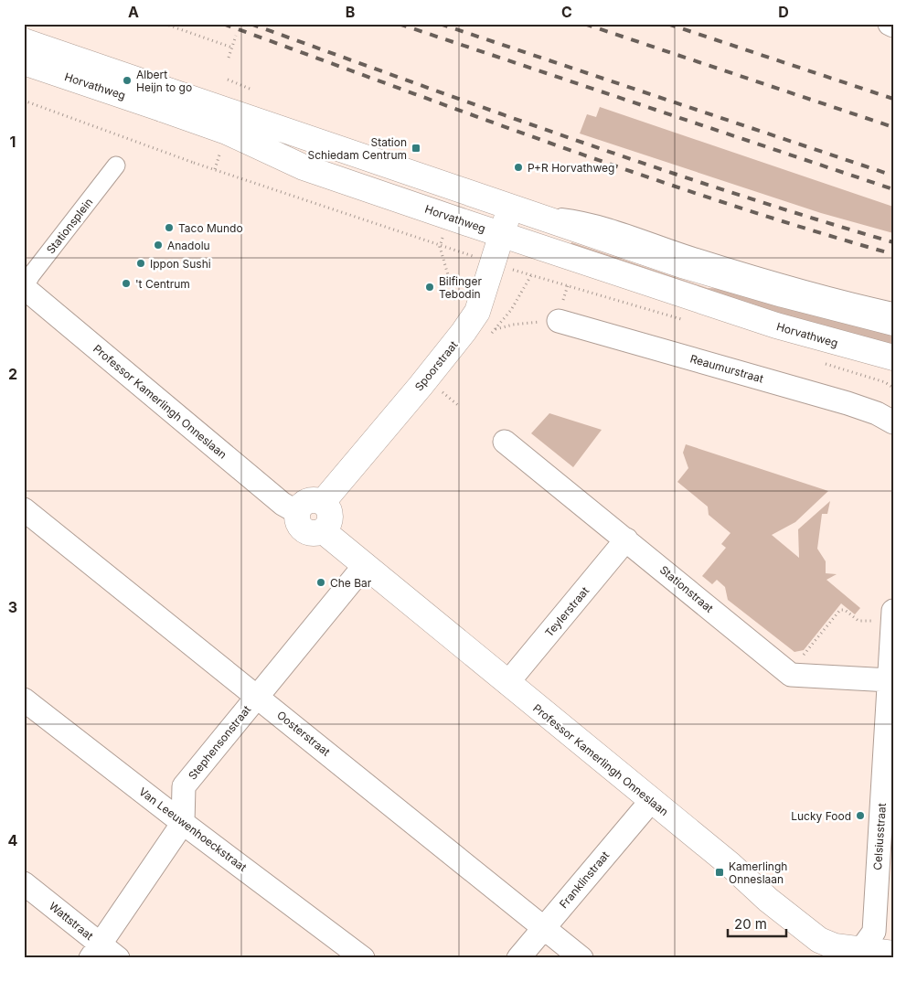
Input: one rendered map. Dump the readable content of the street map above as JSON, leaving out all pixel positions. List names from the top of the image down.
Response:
{
  "streets": {
    "main road": ["Horvathweg", "Spoorstraat", "Professor Kamerlingh Onneslaan"],
    "street": [
      "Stationsplein",
      "Reaumurstraat",
      "Stationstraat",
      "Teylerstraat",
      "Oosterstraat",
      "Stephensonstraat",
      "Van Leeuwenhoeckstraat",
      "Celsiusstraat",
      "Franklinstraat",
      "Wattstraat"
    ]
  },
  "crossings": [
    ["Horvathweg", "Spoorstraat"],
    ["Stationsplein", "Professor Kamerlingh Onneslaan"],
    ["Spoorstraat", "Professor Kamerlingh Onneslaan"],
    ["Professor Kamerlingh Onneslaan", "Teylerstraat"],
    ["Professor Kamerlingh Onneslaan", "Stephensonstraat"],
    ["Professor Kamerlingh Onneslaan", "Celsiusstraat"],
    ["Professor Kamerlingh Onneslaan", "Franklinstraat"],
    ["Stationstraat", "Teylerstraat"],
    ["Stationstraat", "Celsiusstraat"],
    ["Oosterstraat", "Stephensonstraat"],
    ["Oosterstraat", "Franklinstraat"],
    ["Stephensonstraat", "Van Leeuwenhoeckstraat"]
  ],
  "places": {
    "other": [
      "Albert Heijn to go",
      "P+R Horvathweg",
      "Taco Mundo",
      "Anadolu",
      "Ippon Sushi",
      "'t Centrum",
      "Bilfinger Tebodin",
      "Che Bar",
      "Lucky Food"
    ],
    "transit": ["Station Schiedam Centrum", "Kamerlingh Onneslaan"]
  },
  "scale_bar": "20 m",
  "grid": {
    "columns": [
      "A",
      "B",
      "C",
      "D"
    ],
    "rows": [
      "1",
      "2",
      "3",
      "4"
    ]
  }
}
